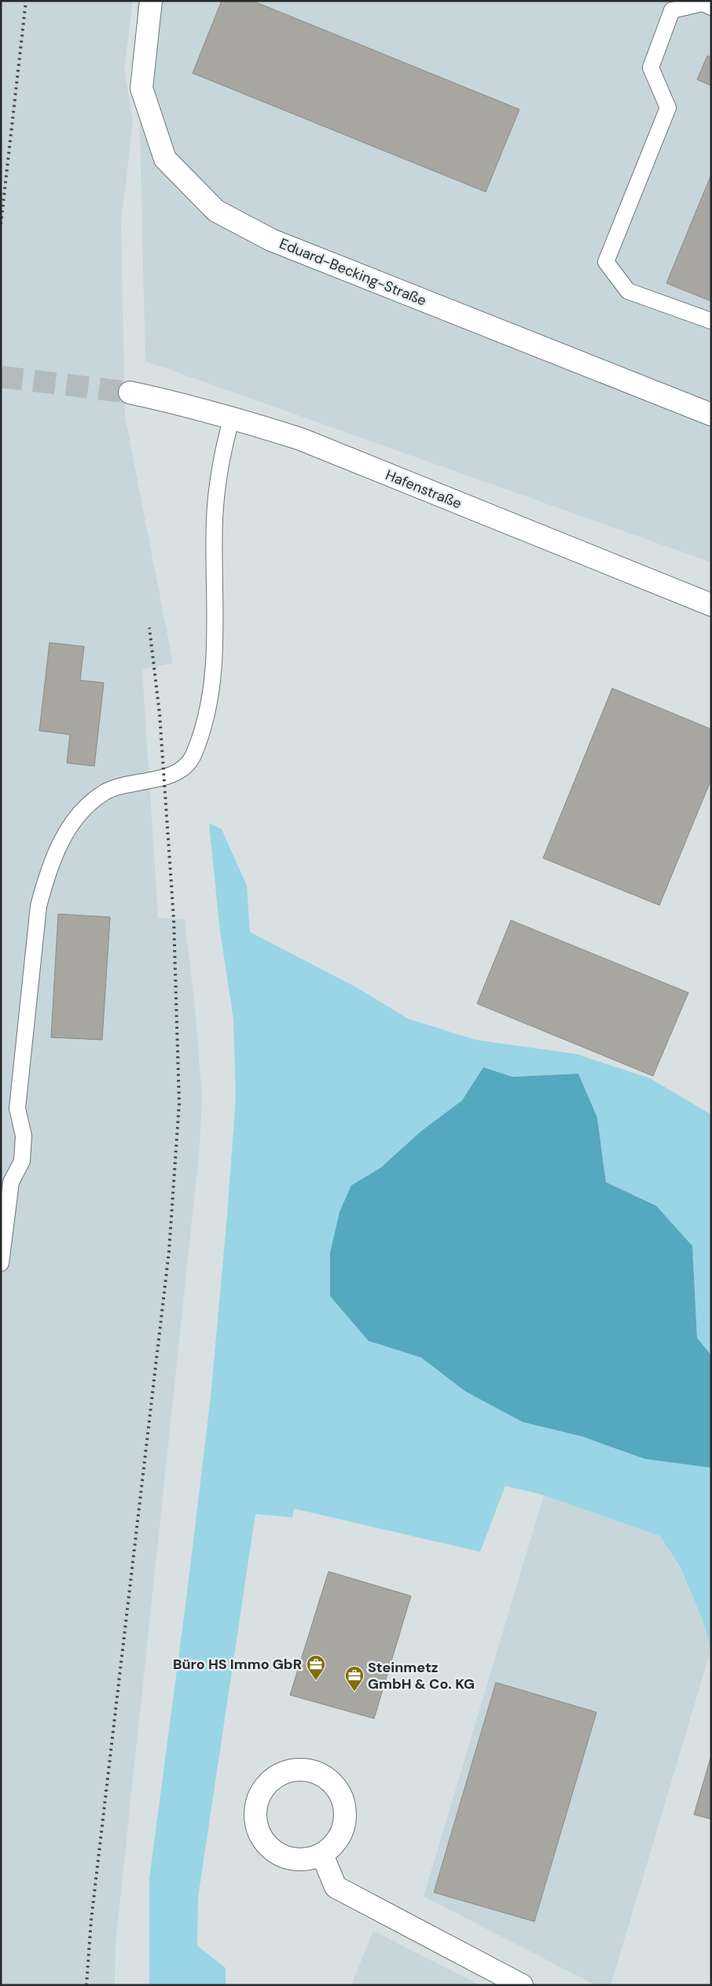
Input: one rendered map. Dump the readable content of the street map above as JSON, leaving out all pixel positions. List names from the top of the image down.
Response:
{
  "streets": {
    "street": ["Eduard-Becking-Straße", "Hafenstraße"]
  },
  "places": {
    "office": ["Büro HS Immo GbR", "Steinmetz GmbH & Co. KG"]
  }
}
